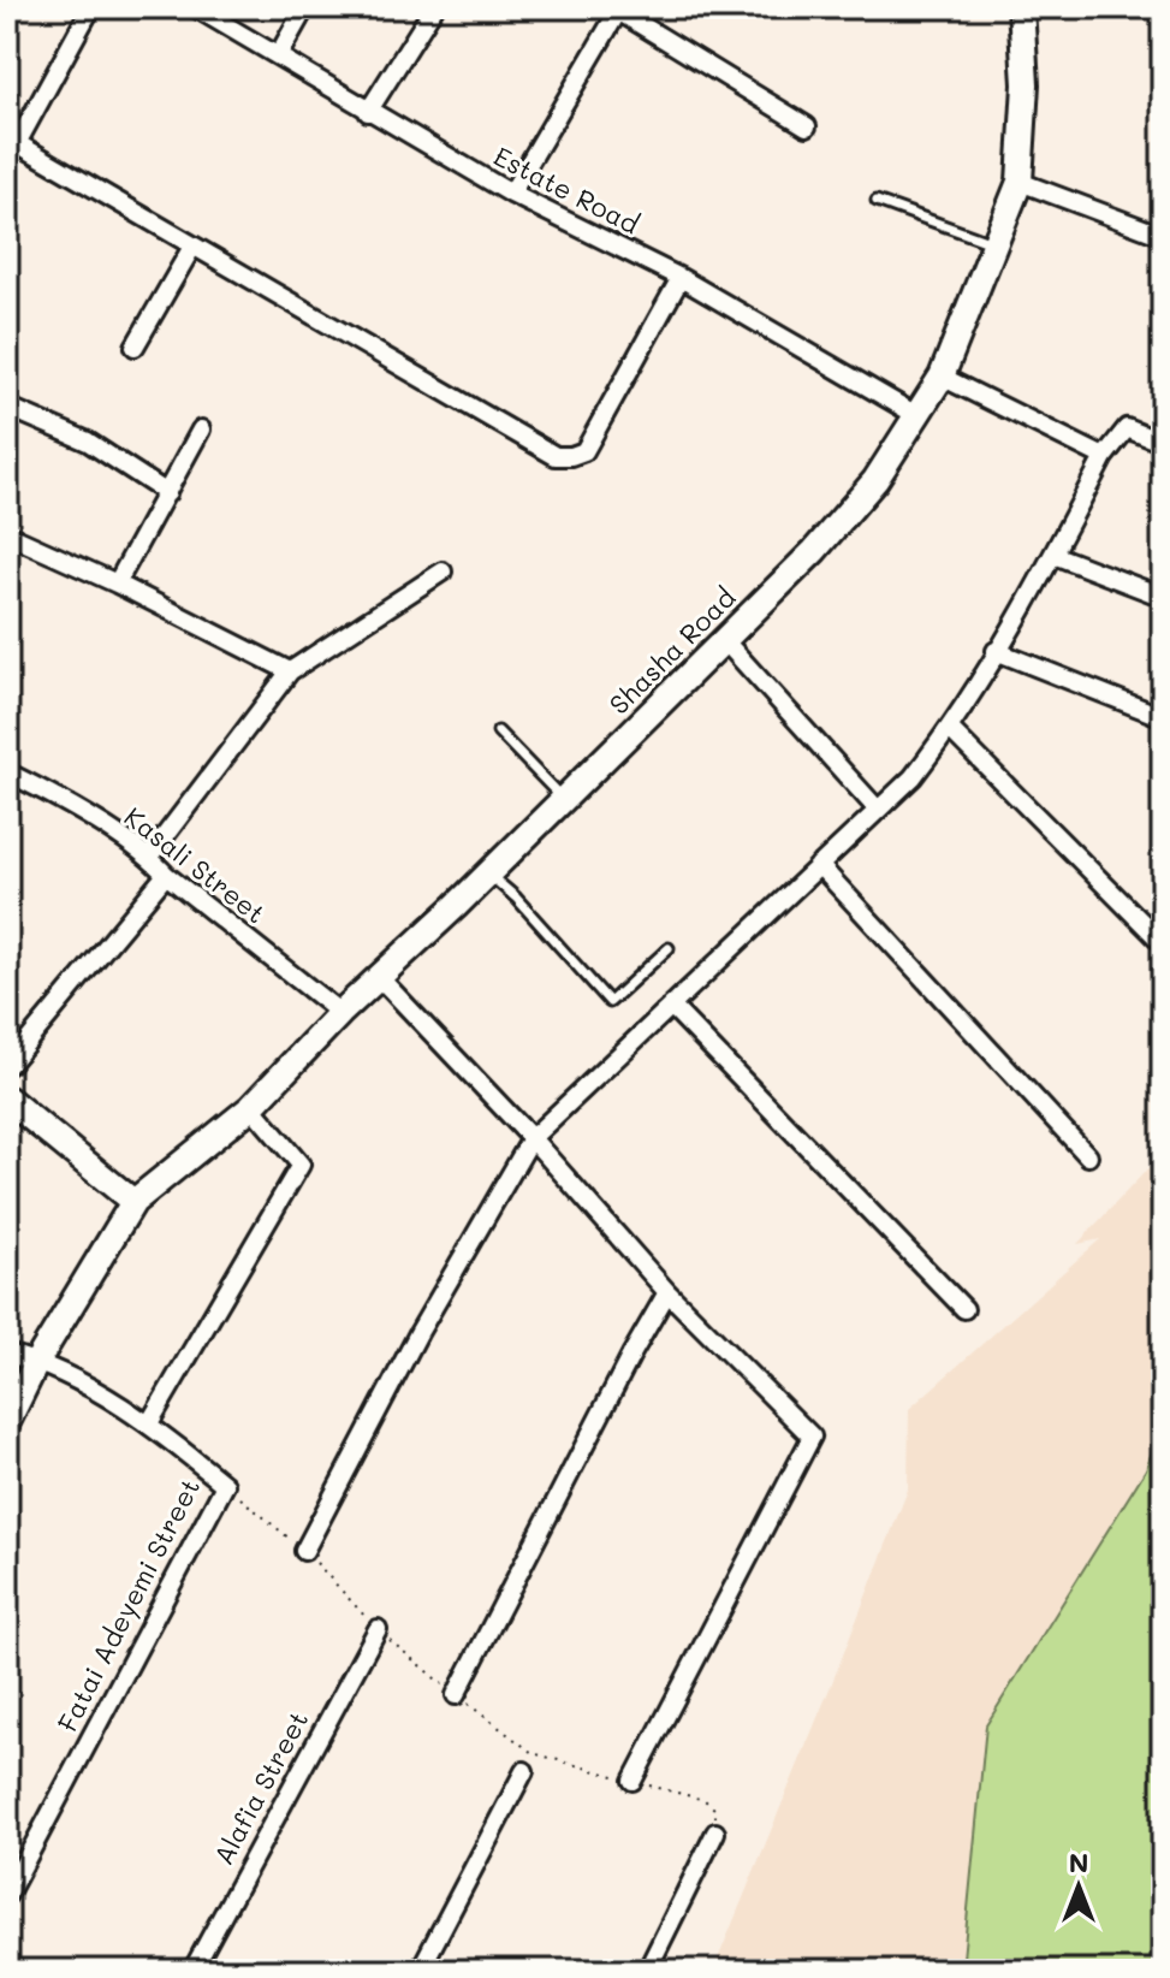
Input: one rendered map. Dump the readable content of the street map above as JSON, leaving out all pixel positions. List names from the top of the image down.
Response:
{
  "streets": {
    "street": [
      "Estate Road",
      "Shasha Road",
      "Kasali Street",
      "Fatai Adeyemi Street",
      "Alafia Street"
    ]
  },
  "crossings": [
    ["Estate Road", "Shasha Road"],
    ["Shasha Road", "Kasali Street"],
    ["Shasha Road", "Fatai Adeyemi Street"]
  ],
  "north": "top"
}
